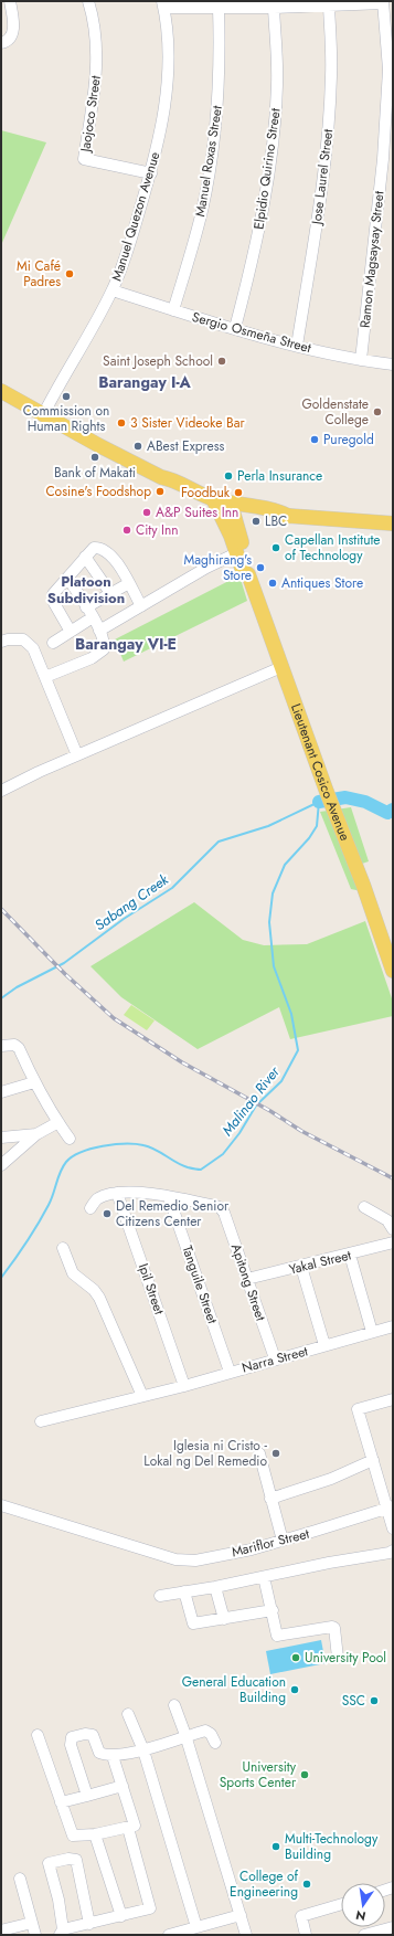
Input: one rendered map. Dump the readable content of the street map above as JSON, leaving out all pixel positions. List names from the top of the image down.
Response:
{
  "streets": {
    "main road": ["Lieutenant Cosico Avenue"],
    "street": [
      "Jaojoco Street",
      "Manuel Roxas Street",
      "Elpidio Quirino Street",
      "Jose Laurel Street",
      "Manuel Quezon Avenue",
      "Ramon Magsaysay Street",
      "Sergio Osmeña Street",
      "Yakal Street",
      "Apitong Street",
      "Tanguile Street",
      "Ipil Street",
      "Narra Street",
      "Mariflor Street"
    ]
  },
  "crossings": [
    ["Jaojoco Street", "Manuel Quezon Avenue"],
    ["Manuel Roxas Street", "Sergio Osmeña Street"],
    ["Elpidio Quirino Street", "Sergio Osmeña Street"],
    ["Jose Laurel Street", "Sergio Osmeña Street"],
    ["Manuel Quezon Avenue", "Sergio Osmeña Street"],
    ["Ramon Magsaysay Street", "Sergio Osmeña Street"],
    ["Yakal Street", "Apitong Street"],
    ["Apitong Street", "Tanguile Street"],
    ["Apitong Street", "Narra Street"],
    ["Tanguile Street", "Narra Street"],
    ["Ipil Street", "Narra Street"]
  ],
  "districts": ["Barangay I-A", "Platoon Subdivision", "Barangay VI-E"],
  "water": ["Sabang Creek", "Malinao River"],
  "places": [
    "Mi Café Padres",
    "Saint Joseph School",
    "Commission on Human Rights",
    "Goldenstate College",
    "3 Sister Videoke Bar",
    "Puregold",
    "ABest Express",
    "Bank of Makati",
    "Perla Insurance",
    "Cosine's Foodshop",
    "Foodbuk",
    "A&P Suites Inn",
    "LBC",
    "City Inn",
    "Capellan Institute of Technology",
    "Maghirang's Store",
    "Antiques Store",
    "Del Remedio Senior Citizens Center",
    "Iglesia ni Cristo - Lokal ng Del Remedio",
    "University Pool",
    "General Education Building",
    "SSC",
    "University Sports Center",
    "Multi-Technology Building",
    "College of Engineering"
  ],
  "north": "bottom"
}
